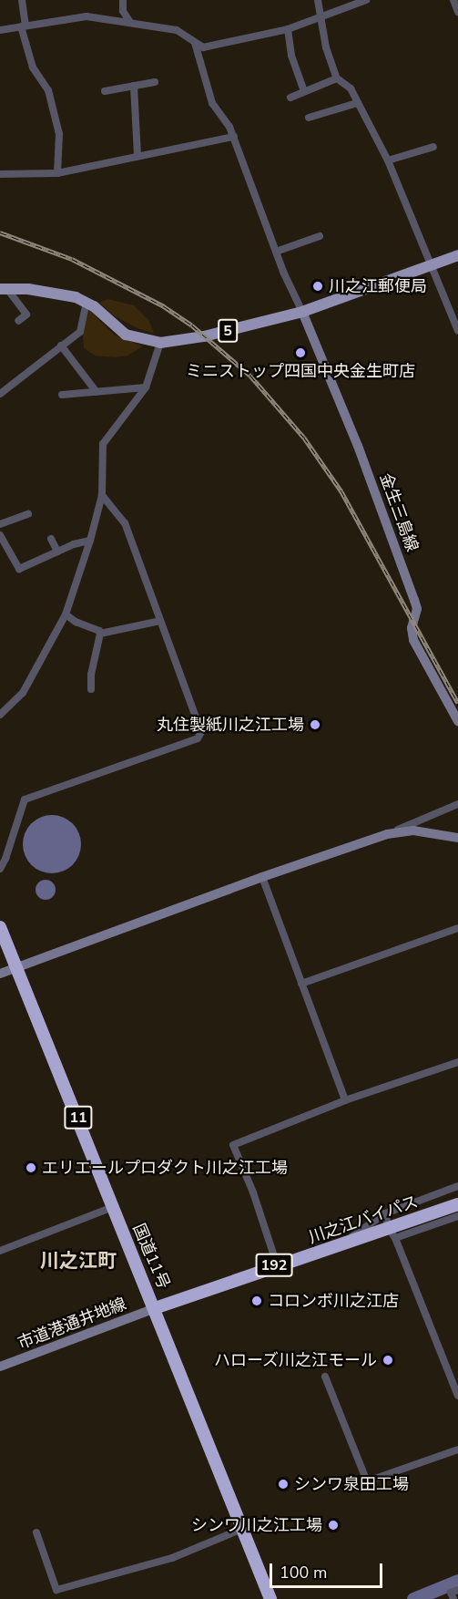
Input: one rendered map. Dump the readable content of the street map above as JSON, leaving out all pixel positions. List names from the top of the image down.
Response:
{
  "streets": {
    "highway": [
      "11",
      "川之江バイパス",
      "国道11号",
      "192"
    ],
    "main road": ["5"],
    "street": ["金生三島線", "市道港通井地線"]
  },
  "crossings": [
    ["5", "金生三島線"],
    ["川之江バイパス", "国道11号"],
    ["川之江バイパス", "市道港通井地線"],
    ["国道11号", "市道港通井地線"]
  ],
  "districts": ["川之江町"],
  "places": [
    "川之江郵便局",
    "ミニストップ四国中央金生町店",
    "丸住製紙川之江工場",
    "エリエールプロダクト川之江工場",
    "コロンボ川之江店",
    "ハローズ川之江モール",
    "シンワ泉田工場",
    "シンワ川之江工場"
  ],
  "scale_bar": "100 m"
}
